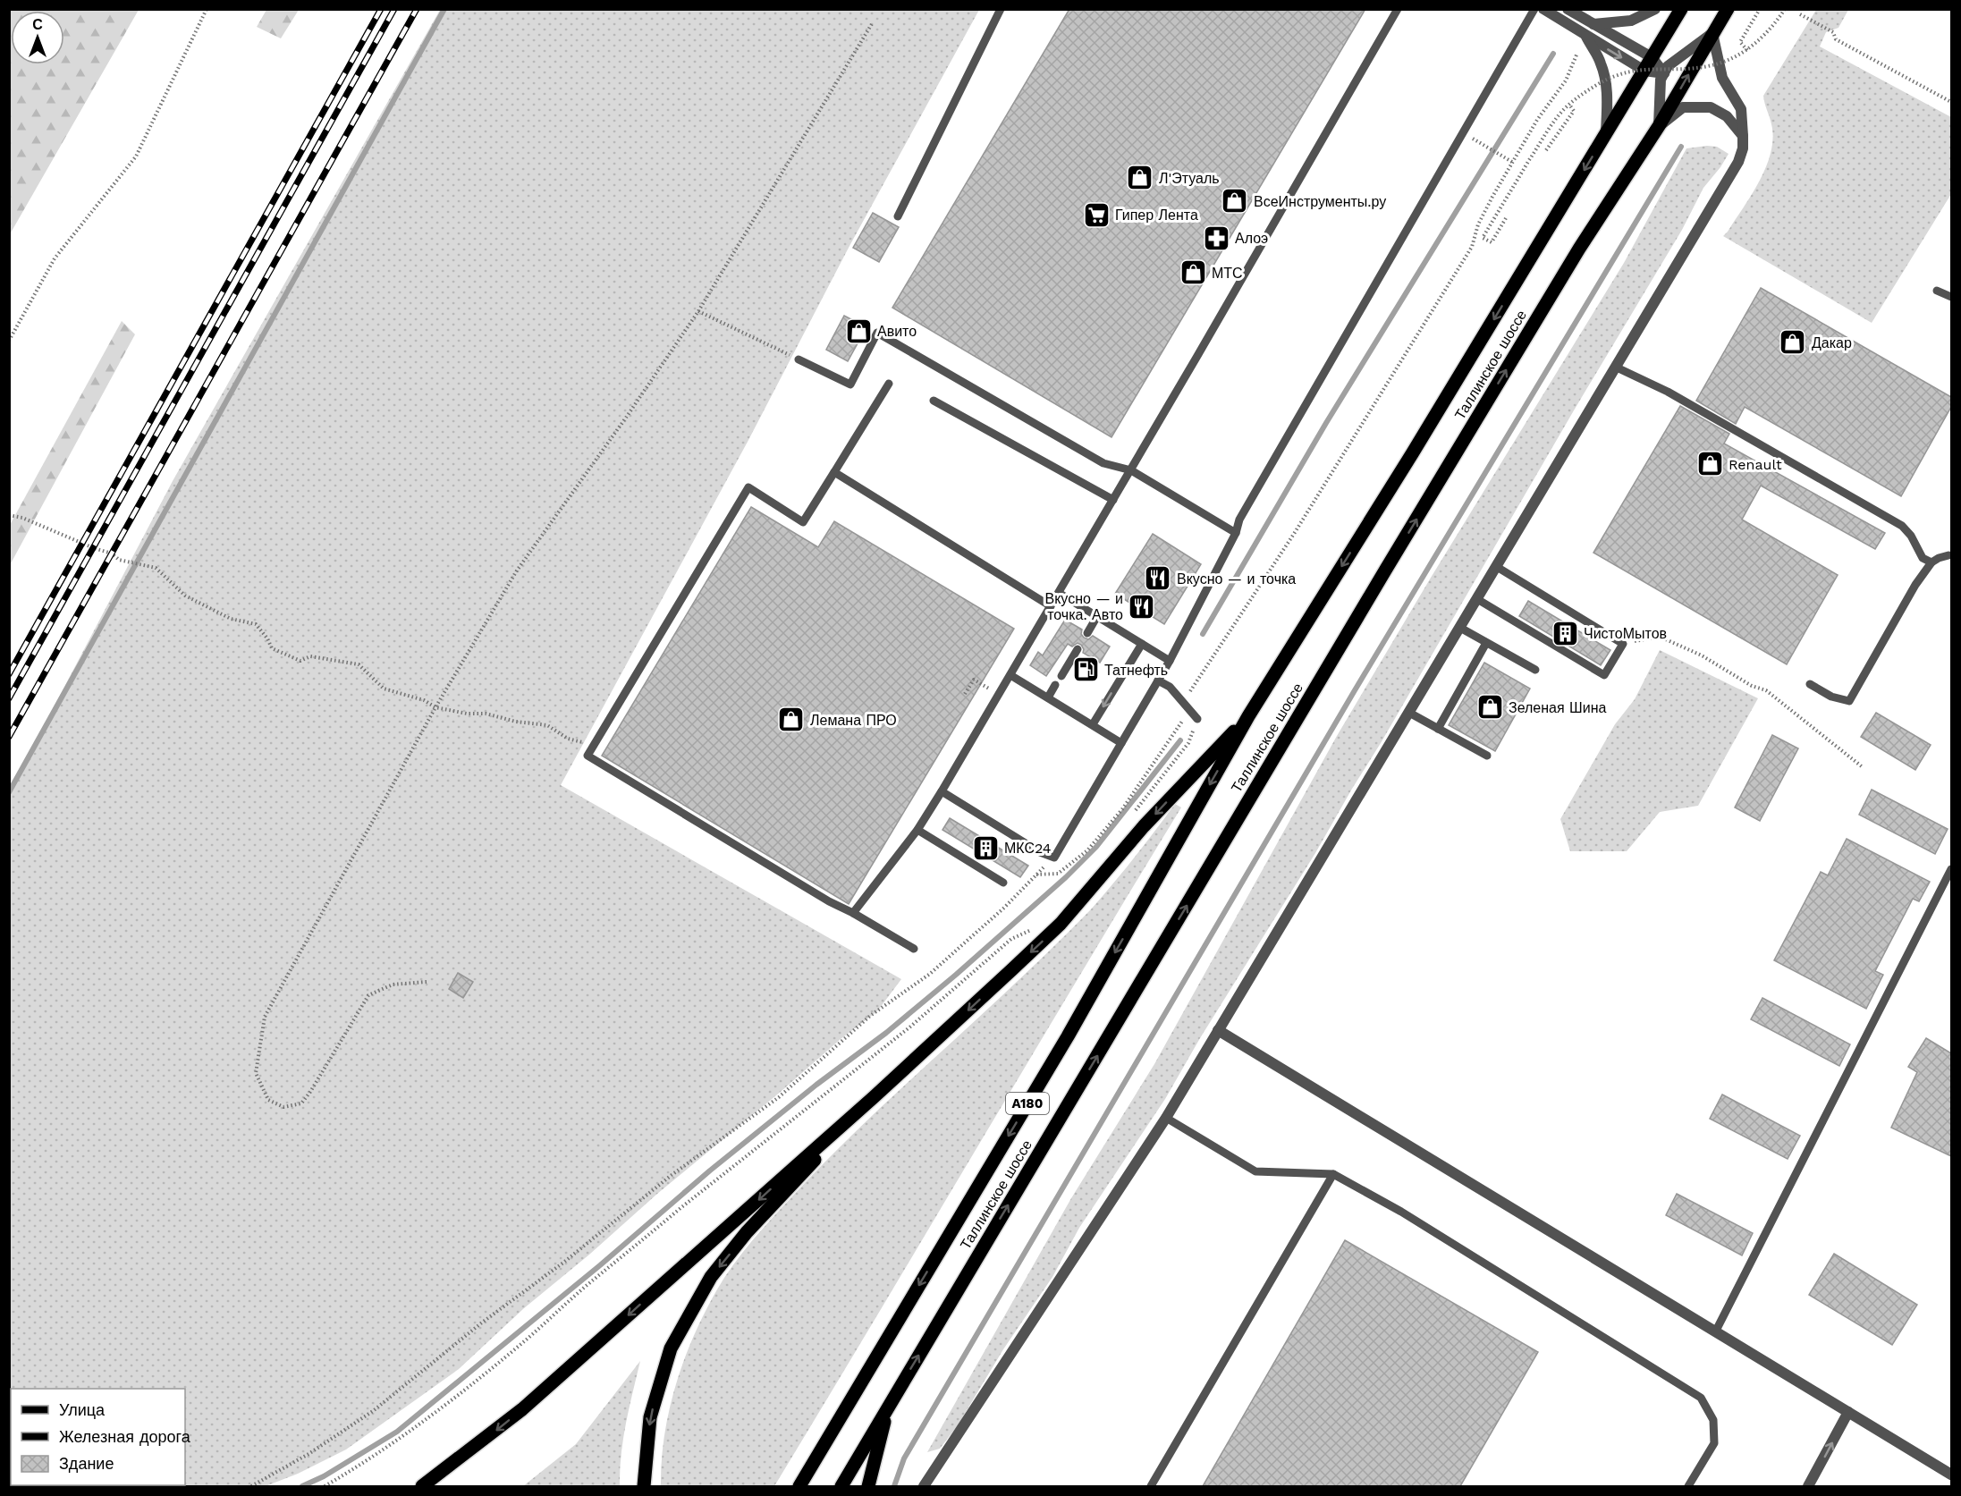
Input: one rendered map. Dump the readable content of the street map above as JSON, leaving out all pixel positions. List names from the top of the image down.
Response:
{
  "streets": {
    "main road": ["Таллинское шоссе", "A180"]
  },
  "places": {
    "shop": [
      "Л'Этуаль",
      "ВсеИнструменты.ру",
      "МТС",
      "Авито",
      "Дакар",
      "Renault",
      "Зеленая Шина",
      "Лемана ПРО"
    ],
    "supermarket": ["Гипер Лента"],
    "pharmacy": ["Алоэ"],
    "restaurant": ["Вкусно — и точка", "Вкусно — и точка. Авто"],
    "building": ["ЧистоМытов", "МКС24"],
    "fuel station": ["Татнефть"]
  },
  "legend": ["Улица", "Железная дорога", "Здание"],
  "north": "top"
}
